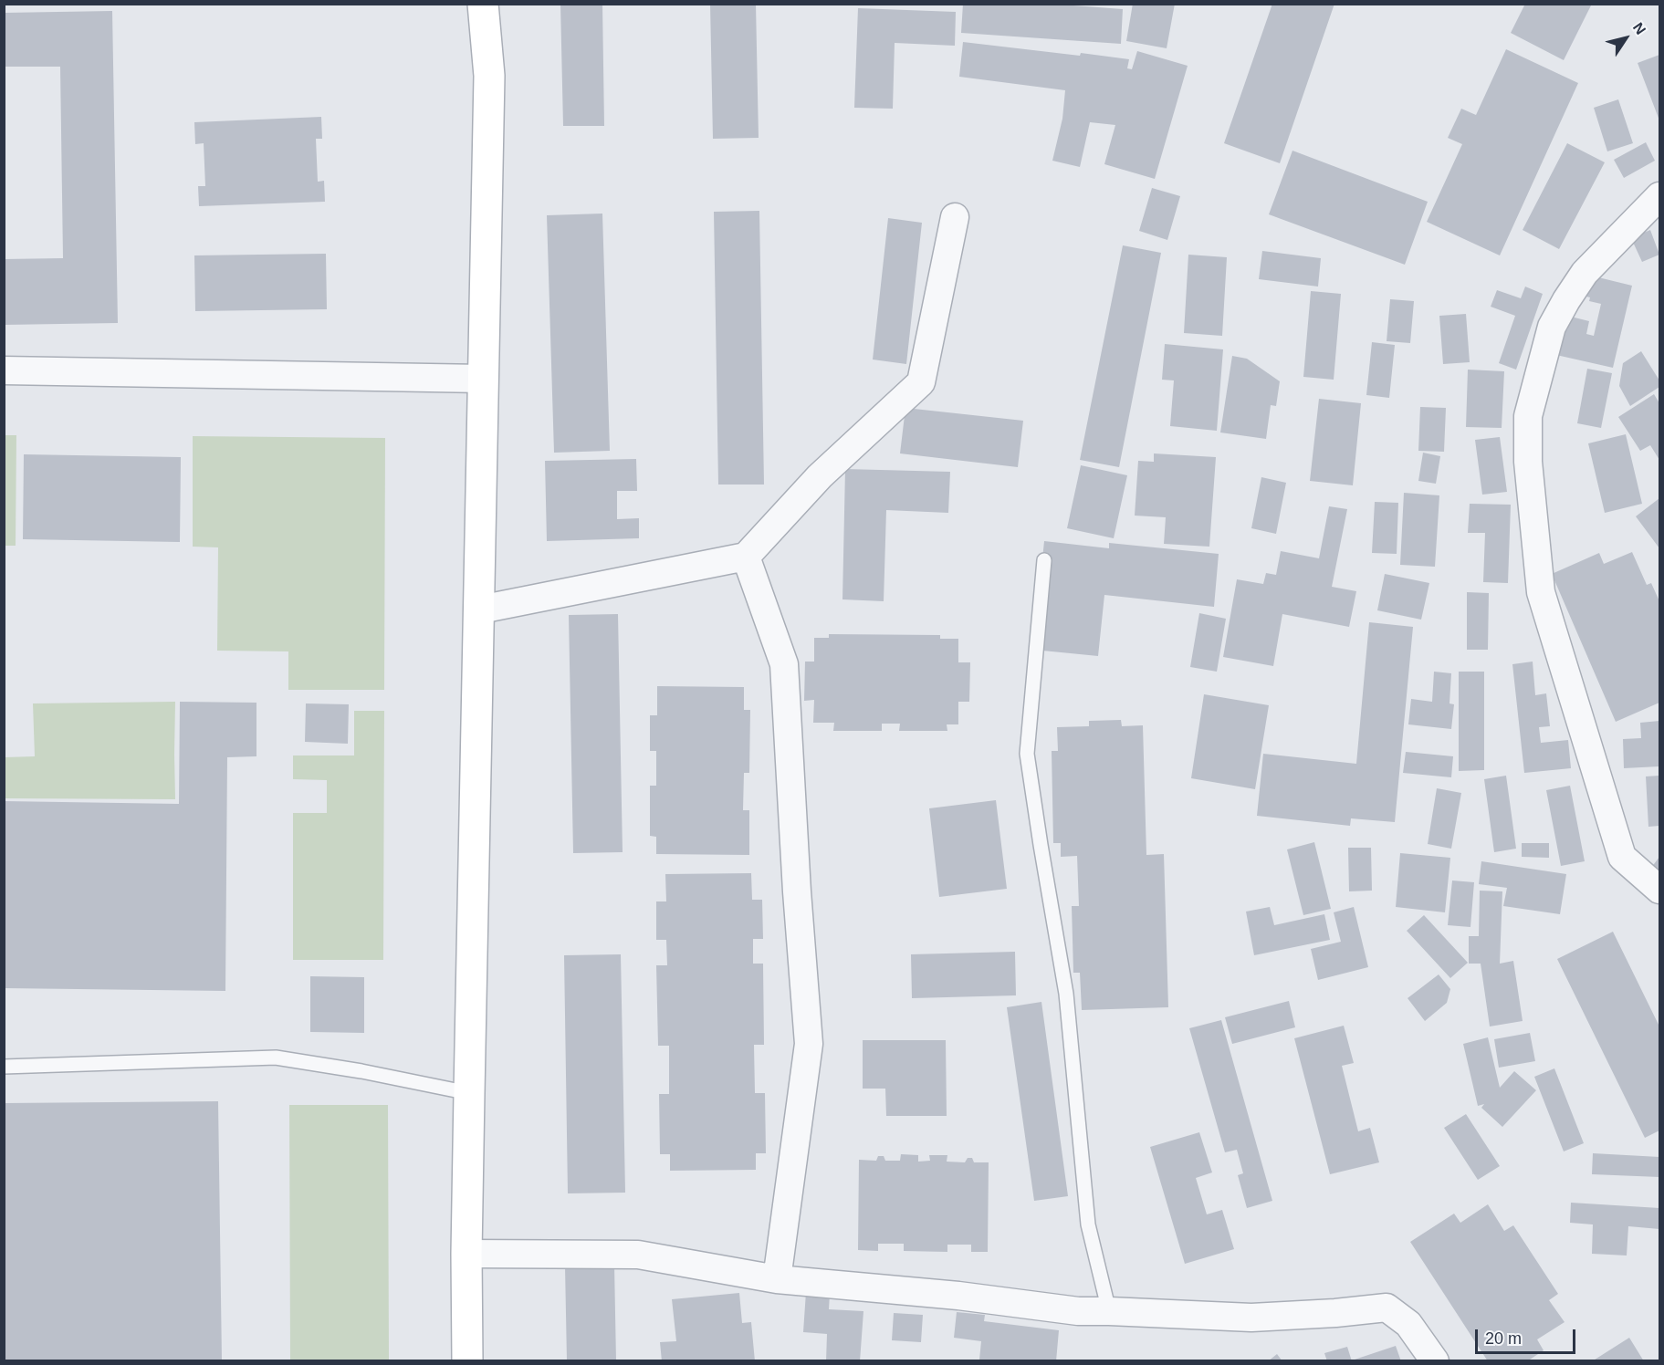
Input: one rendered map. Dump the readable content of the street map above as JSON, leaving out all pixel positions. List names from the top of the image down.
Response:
{
  "scale_bar": "20 m",
  "north": "top right"
}
